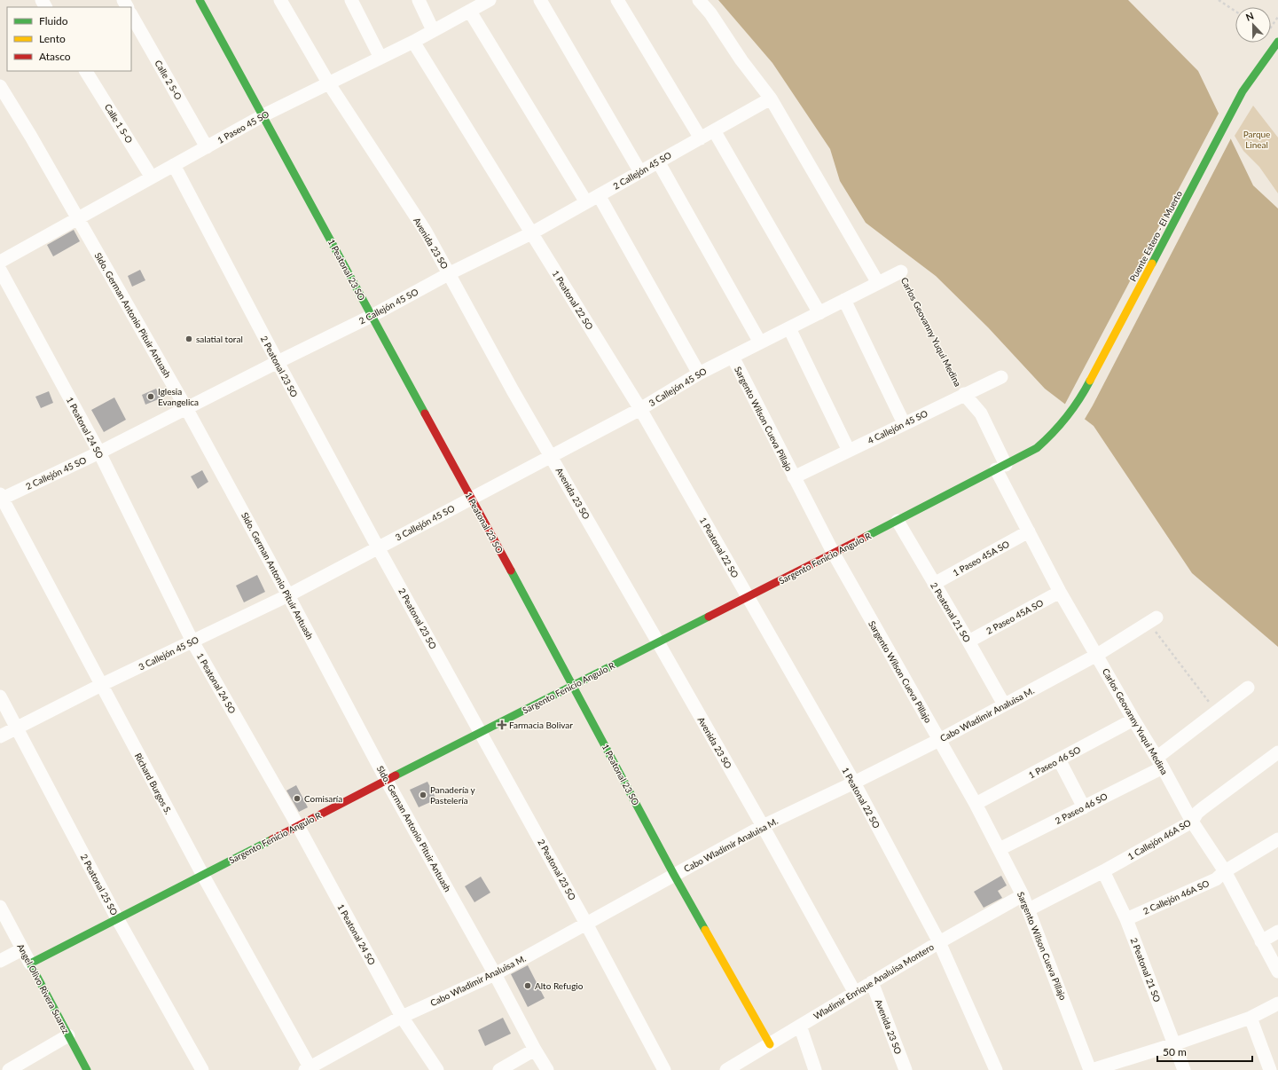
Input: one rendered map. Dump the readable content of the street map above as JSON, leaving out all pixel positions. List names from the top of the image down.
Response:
{
  "streets": {
    "street": [
      "Calle 2 S-O",
      "Calle 1 S-O",
      "1 Paseo 45 SO",
      "2 Callejón 45 SO",
      "Puente Estero - El Muerto",
      "Avenida 23 SO",
      "1 Peatonal 23 SO",
      "1 Peatonal 22 SO",
      "Sldo. German Antonio Pituir Antuash",
      "Carlos Geovanny Yuqui Medina",
      "2 Peatonal 23 SO",
      "3 Callejón 45 SO",
      "Sargento Wilson Cueva Pillajo",
      "4 Callejón 45 SO",
      "1 Peatonal 24 SO",
      "Sargento Fenicio Angulo R",
      "1 Paseo 45A SO",
      "2 Peatonal 21 SO",
      "2 Paseo 45A SO",
      "Cabo Wladimir Analuisa M.",
      "1 Paseo 46 SO",
      "Richard Burgos S.",
      "2 Paseo 46 SO",
      "1 Callejón 46A SO",
      "2 Peatonal 25 SO",
      "2 Callejón 46A SO",
      "Wladimir Enrique Analuisa Montero",
      "Angel Olivo Rivera Suarez"
    ]
  },
  "crossings": [
    ["Calle 2 S-O", "1 Paseo 45 SO"],
    ["Calle 1 S-O", "1 Paseo 45 SO"],
    ["1 Paseo 45 SO", "Avenida 23 SO"],
    ["1 Paseo 45 SO", "1 Peatonal 23 SO"],
    ["1 Paseo 45 SO", "1 Peatonal 22 SO"],
    ["1 Paseo 45 SO", "Sldo. German Antonio Pituir Antuash"],
    ["1 Paseo 45 SO", "2 Peatonal 23 SO"],
    ["2 Callejón 45 SO", "Avenida 23 SO"],
    ["2 Callejón 45 SO", "1 Peatonal 23 SO"],
    ["2 Callejón 45 SO", "1 Peatonal 22 SO"],
    ["2 Callejón 45 SO", "Sldo. German Antonio Pituir Antuash"],
    ["2 Callejón 45 SO", "2 Peatonal 23 SO"],
    ["2 Callejón 45 SO", "1 Peatonal 24 SO"],
    ["2 Callejón 45 SO", "Richard Burgos S."],
    ["Puente Estero - El Muerto", "Sargento Fenicio Angulo R"],
    ["Avenida 23 SO", "3 Callejón 45 SO"],
    ["Avenida 23 SO", "Sargento Fenicio Angulo R"],
    ["Avenida 23 SO", "Cabo Wladimir Analuisa M."],
    ["Avenida 23 SO", "Wladimir Enrique Analuisa Montero"],
    ["1 Peatonal 23 SO", "3 Callejón 45 SO"],
    ["1 Peatonal 23 SO", "Sargento Fenicio Angulo R"],
    ["1 Peatonal 23 SO", "Cabo Wladimir Analuisa M."],
    ["1 Peatonal 23 SO", "Wladimir Enrique Analuisa Montero"],
    ["1 Peatonal 22 SO", "3 Callejón 45 SO"],
    ["1 Peatonal 22 SO", "Sargento Fenicio Angulo R"],
    ["1 Peatonal 22 SO", "Cabo Wladimir Analuisa M."],
    ["1 Peatonal 22 SO", "Wladimir Enrique Analuisa Montero"],
    ["Sldo. German Antonio Pituir Antuash", "3 Callejón 45 SO"],
    ["Sldo. German Antonio Pituir Antuash", "Sargento Fenicio Angulo R"],
    ["Sldo. German Antonio Pituir Antuash", "Cabo Wladimir Analuisa M."],
    ["Carlos Geovanny Yuqui Medina", "3 Callejón 45 SO"],
    ["Carlos Geovanny Yuqui Medina", "4 Callejón 45 SO"],
    ["Carlos Geovanny Yuqui Medina", "Sargento Fenicio Angulo R"],
    ["Carlos Geovanny Yuqui Medina", "1 Paseo 45A SO"],
    ["Carlos Geovanny Yuqui Medina", "2 Paseo 45A SO"],
    ["Carlos Geovanny Yuqui Medina", "Cabo Wladimir Analuisa M."],
    ["Carlos Geovanny Yuqui Medina", "1 Paseo 46 SO"],
    ["Carlos Geovanny Yuqui Medina", "2 Paseo 46 SO"],
    ["Carlos Geovanny Yuqui Medina", "1 Callejón 46A SO"],
    ["Carlos Geovanny Yuqui Medina", "2 Callejón 46A SO"],
    ["2 Peatonal 23 SO", "3 Callejón 45 SO"],
    ["2 Peatonal 23 SO", "Sargento Fenicio Angulo R"],
    ["2 Peatonal 23 SO", "Cabo Wladimir Analuisa M."],
    ["3 Callejón 45 SO", "Sargento Wilson Cueva Pillajo"],
    ["3 Callejón 45 SO", "1 Peatonal 24 SO"],
    ["3 Callejón 45 SO", "Richard Burgos S."],
    ["3 Callejón 45 SO", "2 Peatonal 25 SO"],
    ["Sargento Wilson Cueva Pillajo", "4 Callejón 45 SO"],
    ["Sargento Wilson Cueva Pillajo", "Sargento Fenicio Angulo R"],
    ["Sargento Wilson Cueva Pillajo", "Cabo Wladimir Analuisa M."],
    ["Sargento Wilson Cueva Pillajo", "1 Paseo 46 SO"],
    ["Sargento Wilson Cueva Pillajo", "2 Paseo 46 SO"],
    ["Sargento Wilson Cueva Pillajo", "1 Callejón 46A SO"],
    ["Sargento Wilson Cueva Pillajo", "Wladimir Enrique Analuisa Montero"],
    ["1 Peatonal 24 SO", "Sargento Fenicio Angulo R"],
    ["1 Peatonal 24 SO", "Cabo Wladimir Analuisa M."],
    ["Sargento Fenicio Angulo R", "2 Peatonal 21 SO"],
    ["Sargento Fenicio Angulo R", "Richard Burgos S."],
    ["Sargento Fenicio Angulo R", "2 Peatonal 25 SO"],
    ["Sargento Fenicio Angulo R", "Angel Olivo Rivera Suarez"],
    ["1 Paseo 45A SO", "2 Peatonal 21 SO"],
    ["2 Peatonal 21 SO", "2 Paseo 45A SO"],
    ["2 Peatonal 21 SO", "Cabo Wladimir Analuisa M."],
    ["2 Peatonal 21 SO", "1 Callejón 46A SO"],
    ["2 Peatonal 21 SO", "2 Callejón 46A SO"],
    ["Cabo Wladimir Analuisa M.", "Richard Burgos S."]
  ],
  "parks": ["Parque Lineal"],
  "places": {
    "other": [
      "salatial toral",
      "Iglesia Evangelica",
      "Panadería y Pastelería",
      "Comisaría",
      "Alto Refugio"
    ],
    "health": ["Farmacia Bolivar"]
  },
  "legend": ["Fluido", "Lento", "Atasco"],
  "scale_bar": "50 m",
  "north": "top"
}
